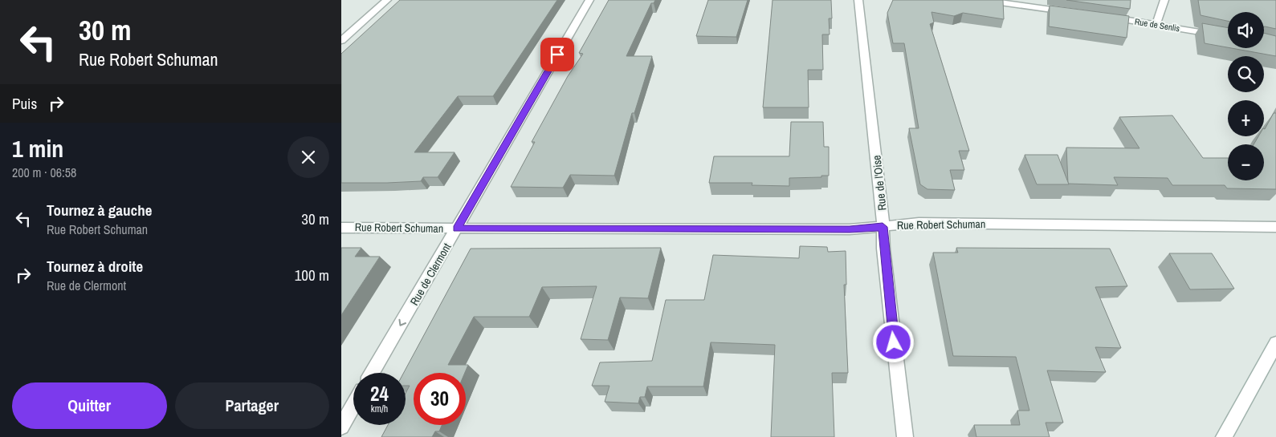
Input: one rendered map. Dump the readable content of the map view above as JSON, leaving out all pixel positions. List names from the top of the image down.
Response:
{
  "streets": {
    "street": [
      "Rue de Senlis",
      "Rue de l'Oise",
      "Rue Robert Schuman",
      "Rue de Clermont"
    ]
  },
  "crossings": [
    ["Rue de l'Oise", "Rue Robert Schuman"],
    ["Rue Robert Schuman", "Rue de Clermont"]
  ],
  "one_way": ["Rue de Clermont"],
  "page": {
    "turn": ["30 m", "Rue Robert Schuman"],
    "map_buttons": ["+", "−"],
    "then": "Puis",
    "heading": ["1 min", "200 m · 06:58"],
    "list": [
      {
        "name": "Tournez à gauche",
        "note": "Rue Robert Schuman",
        "value": "30 m"
      },
      {
        "name": "Tournez à droite",
        "note": "Rue de Clermont",
        "value": "100 m"
      }
    ],
    "speed": "24 km/h",
    "limit": "30",
    "buttons": ["Quitter", "Partager"]
  }
}
